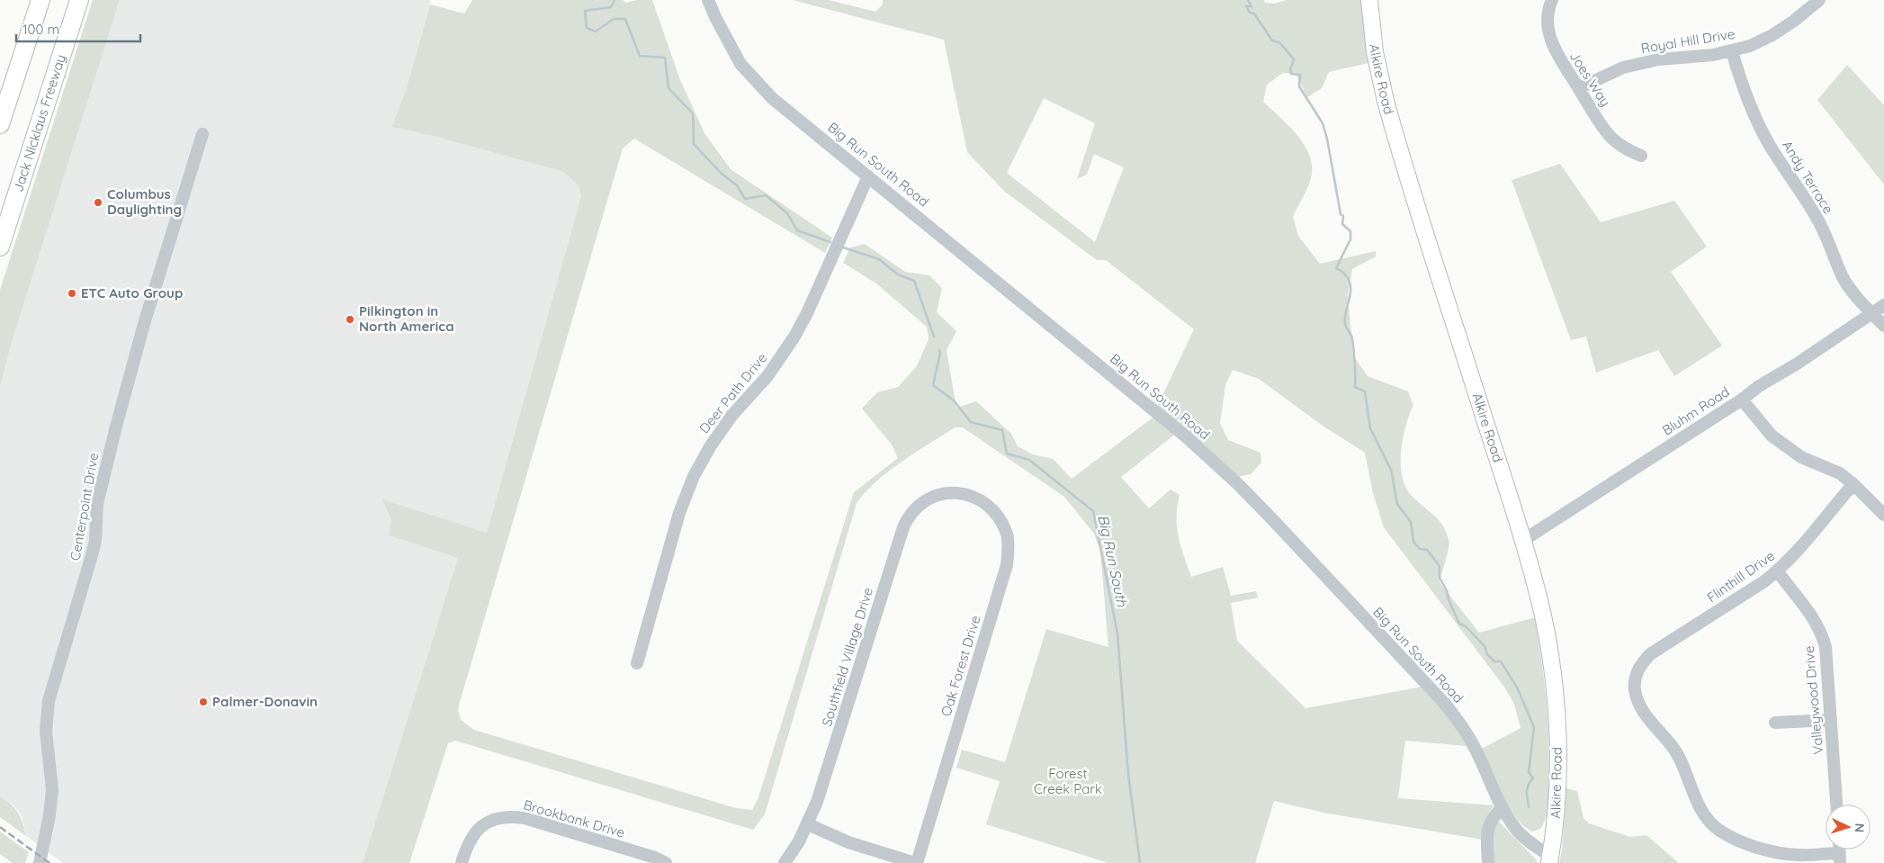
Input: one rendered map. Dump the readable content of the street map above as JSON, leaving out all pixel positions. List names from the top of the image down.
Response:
{
  "streets": {
    "highway": ["Jack Nicklaus Freeway"],
    "main road": ["Alkire Road"],
    "street": [
      "Royal Hill Drive",
      "Joes Way",
      "Big Run South Road",
      "Andy Terrace",
      "Deer Path Drive",
      "Bluhm Road",
      "Centerpoint Drive",
      "Flinthill Drive",
      "Southfield Village Drive",
      "Oak Forest Drive",
      "Valleywood Drive",
      "Brookbank Drive"
    ]
  },
  "crossings": [
    ["Royal Hill Drive", "Joes Way"],
    ["Royal Hill Drive", "Andy Terrace"],
    ["Alkire Road", "Big Run South Road"],
    ["Alkire Road", "Bluhm Road"],
    ["Big Run South Road", "Deer Path Drive"],
    ["Andy Terrace", "Bluhm Road"],
    ["Flinthill Drive", "Valleywood Drive"],
    ["Southfield Village Drive", "Oak Forest Drive"]
  ],
  "water": ["Big Run South"],
  "parks": ["Forest Creek Park"],
  "places": [
    "Columbus Daylighting",
    "ETC Auto Group",
    "Pilkington in North America",
    "Palmer-Donavin"
  ],
  "scale_bar": "100 m",
  "north": "right"
}
